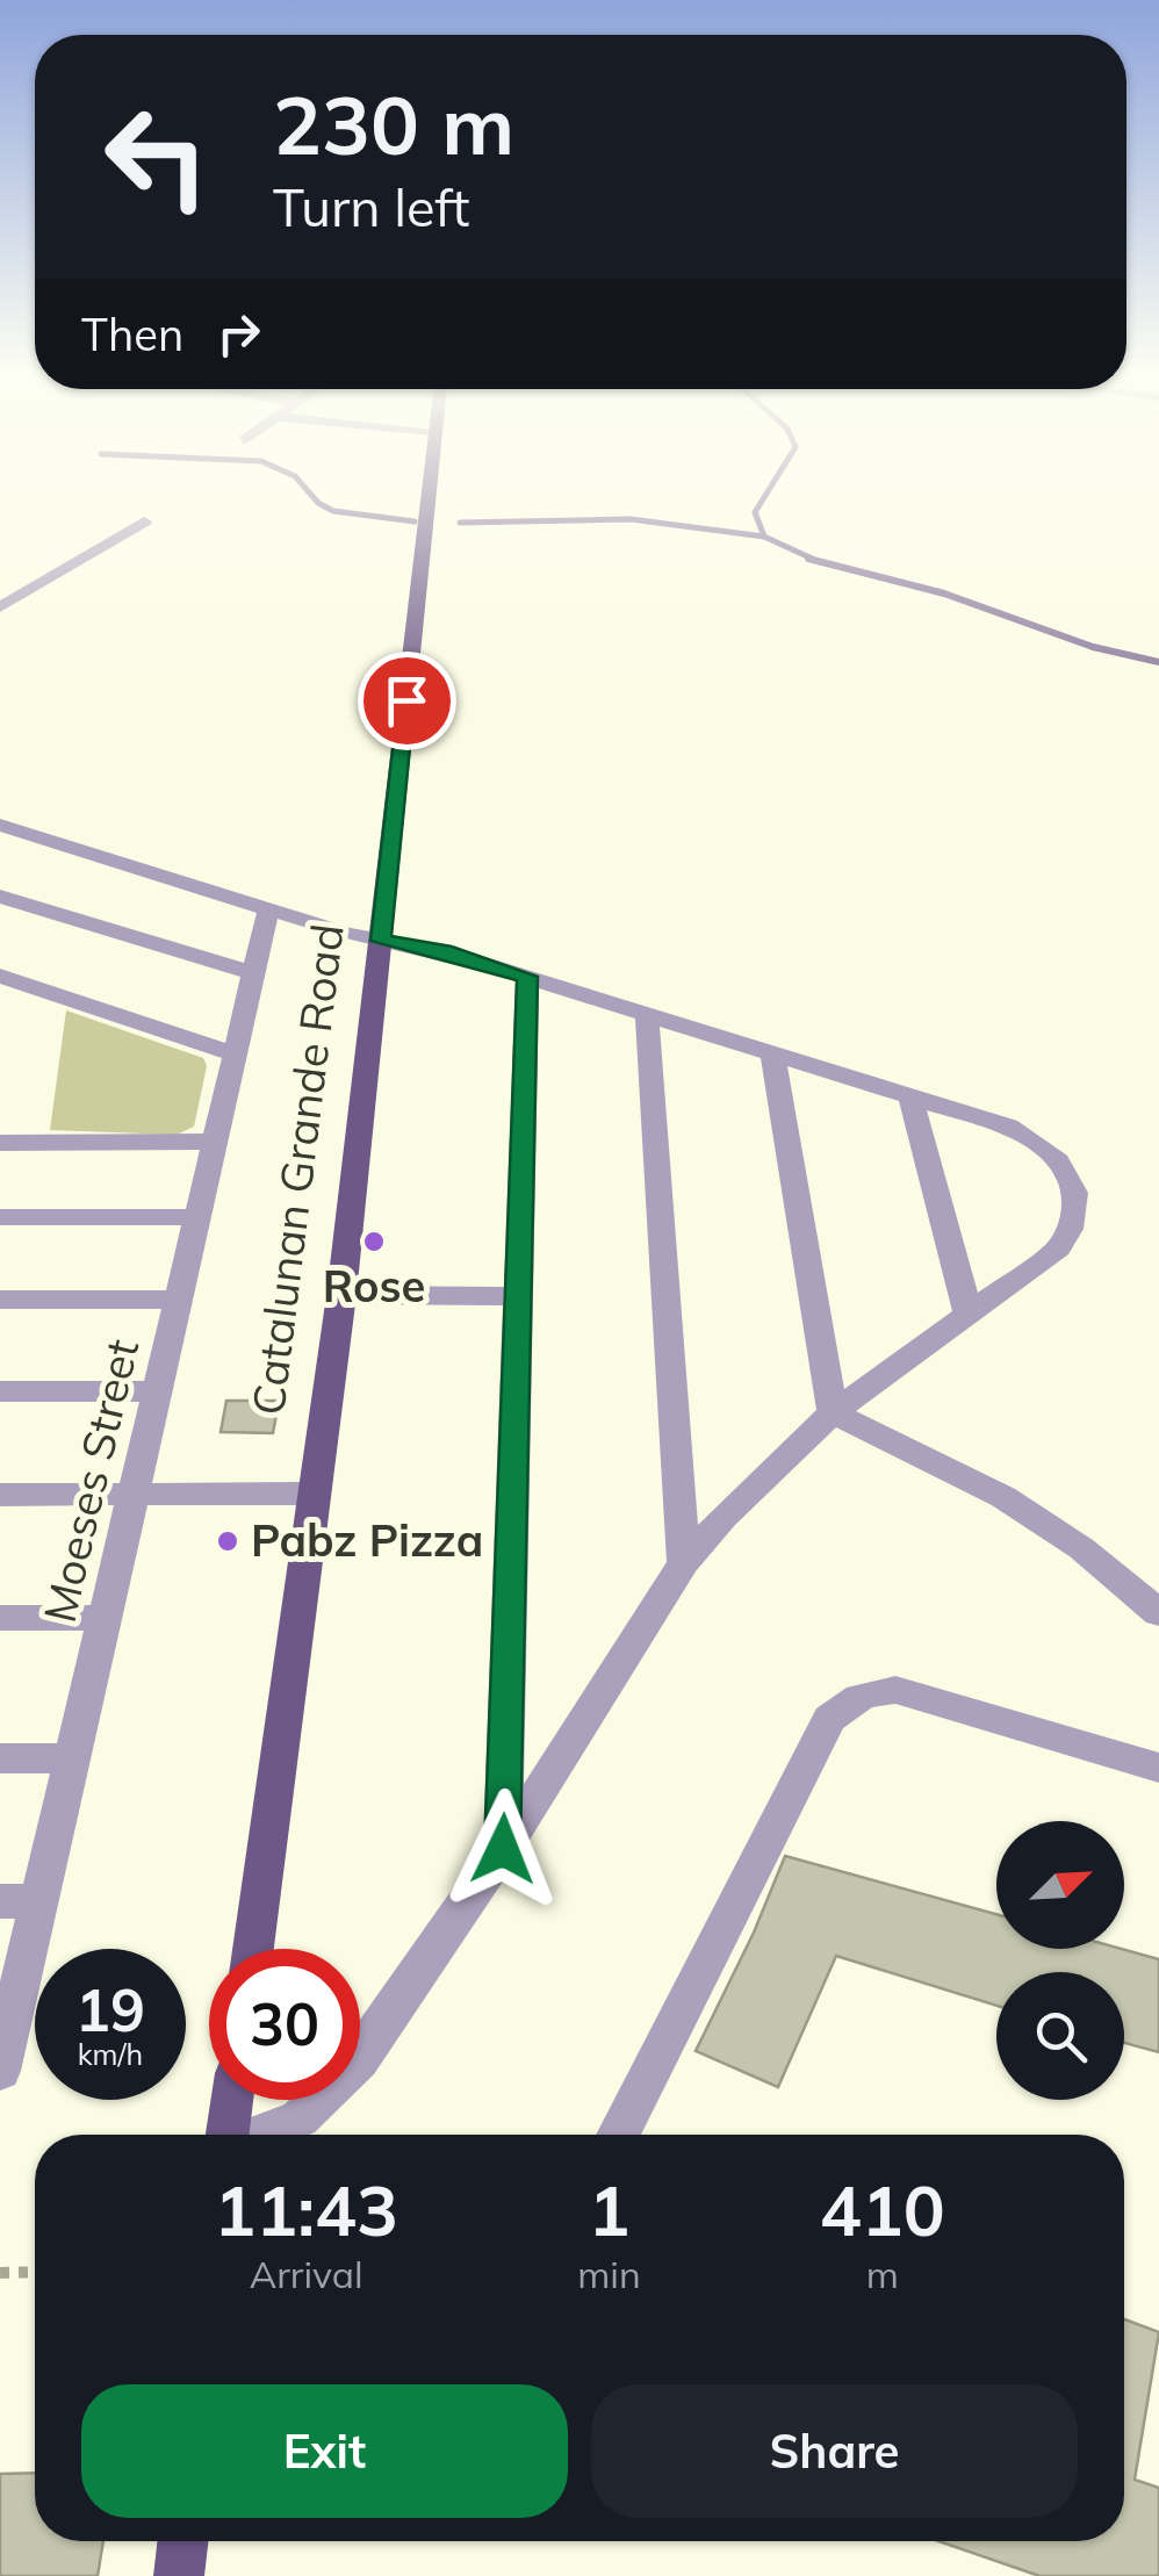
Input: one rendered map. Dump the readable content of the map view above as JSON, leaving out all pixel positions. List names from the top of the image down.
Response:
{
  "streets": {
    "main road": ["Catalunan Grande Road"],
    "street": ["Moeses Street"]
  },
  "places": ["Rose", "Pabz Pizza"],
  "north": "top right",
  "page": {
    "turn": ["230 m", "Turn left"],
    "then": "Then",
    "speed": "19 km/h",
    "limit": "30",
    "eta": [
      "11:43",
      "Arrival",
      "1",
      "min",
      "410",
      "m"
    ],
    "buttons": ["Exit", "Share"]
  }
}
